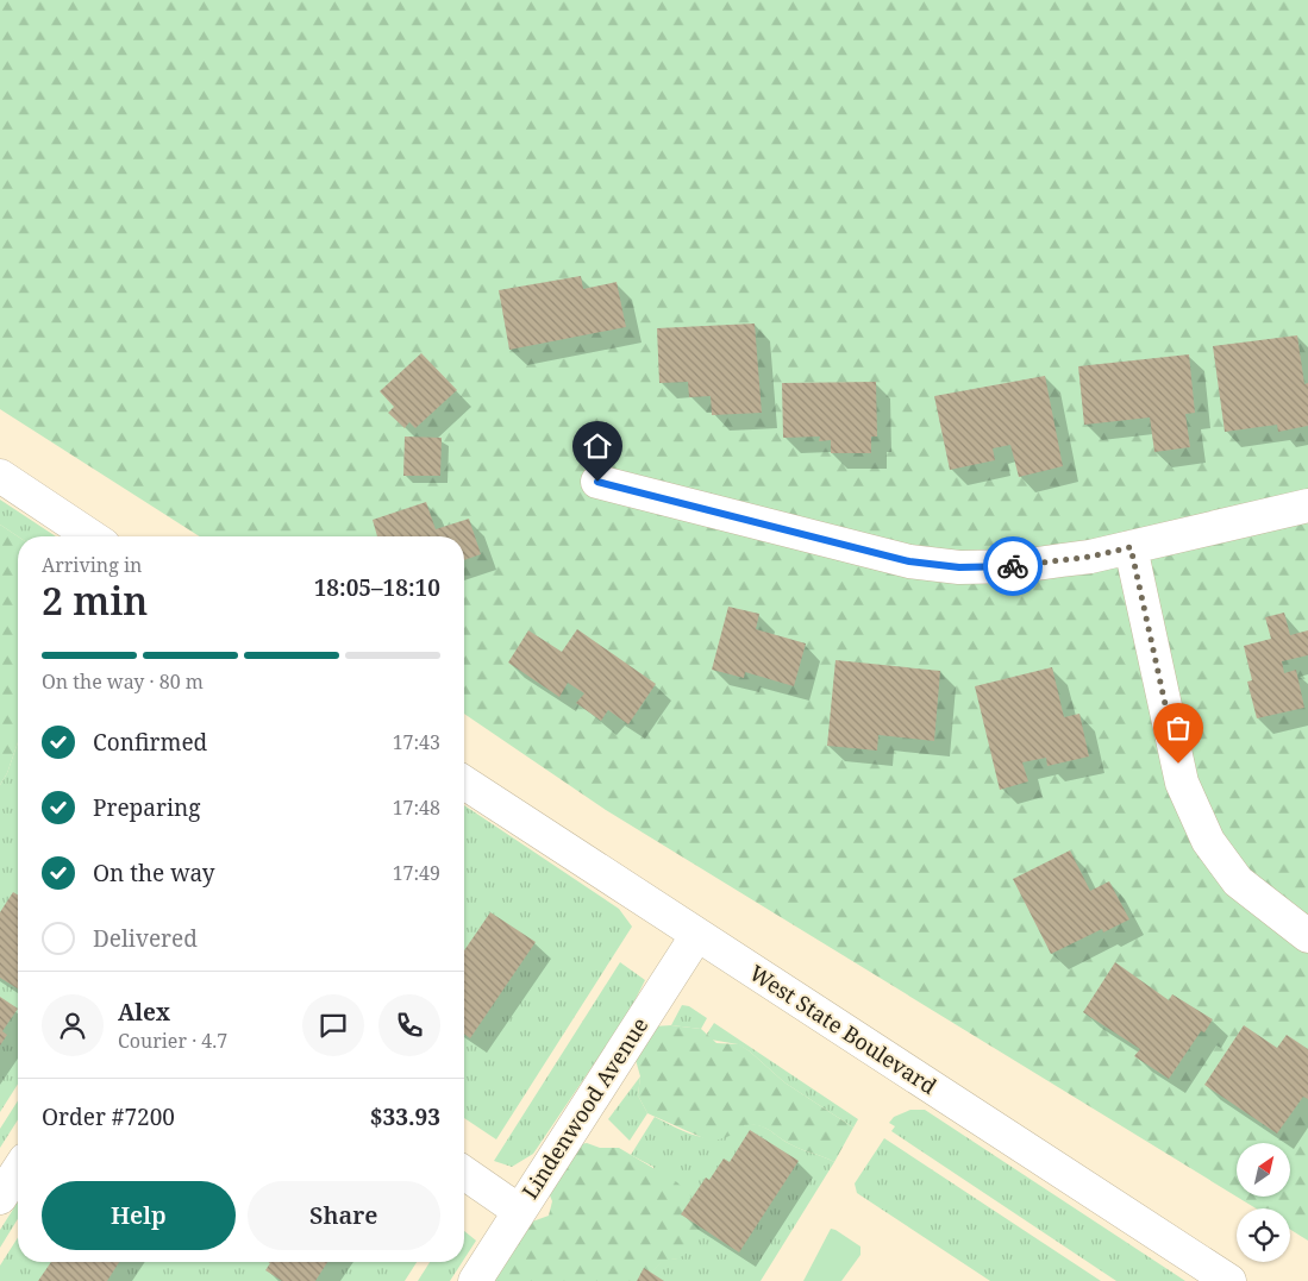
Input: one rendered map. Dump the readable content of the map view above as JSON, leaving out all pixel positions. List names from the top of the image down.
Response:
{
  "streets": {
    "street": ["West State Boulevard", "Lindenwood Avenue"]
  },
  "crossings": [
    ["West State Boulevard", "Lindenwood Avenue"]
  ],
  "north": "top right",
  "page": {
    "heading": ["2 min", "Arriving in", "18:05–18:10"],
    "panel": [
      "Alex",
      "Courier · 4.7",
      "Order #7200",
      "$33.93"
    ],
    "bar": "On the way · 80 m",
    "list": [
      ["Confirmed", "17:43"],
      ["Preparing", "17:48"],
      ["On the way", "17:49"],
      "Delivered"
    ],
    "buttons": ["Help", "Share"]
  }
}
